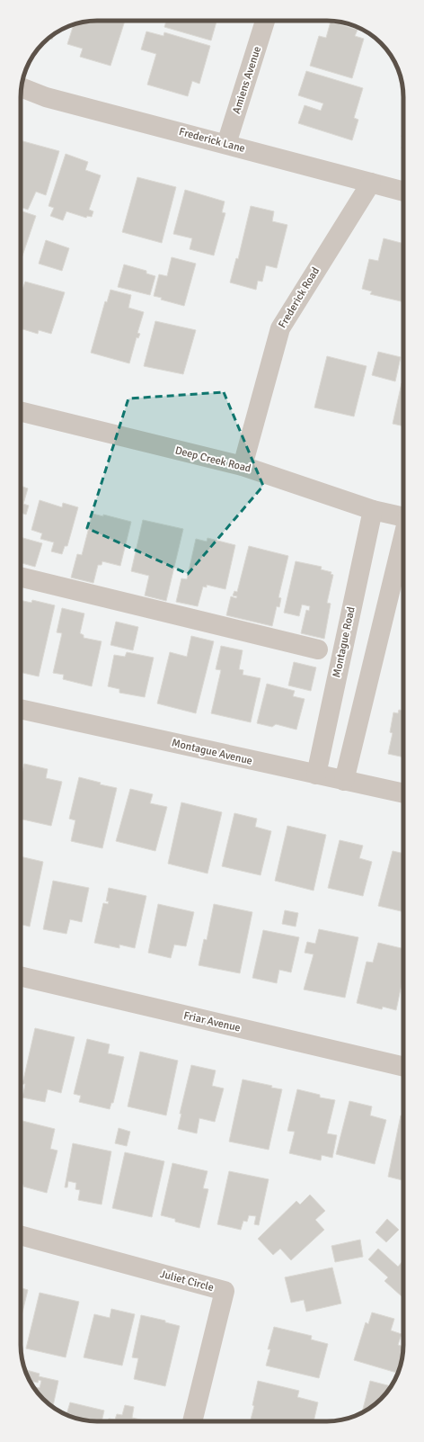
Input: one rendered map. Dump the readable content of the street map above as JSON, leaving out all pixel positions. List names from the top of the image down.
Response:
{
  "streets": {
    "street": [
      "Amiens Avenue",
      "Frederick Lane",
      "Frederick Road",
      "Deep Creek Road",
      "Montague Road",
      "Montague Avenue",
      "Friar Avenue",
      "Juliet Circle"
    ]
  },
  "crossings": [
    ["Amiens Avenue", "Frederick Lane"],
    ["Frederick Lane", "Frederick Road"],
    ["Frederick Road", "Deep Creek Road"],
    ["Deep Creek Road", "Montague Road"],
    ["Montague Road", "Montague Avenue"]
  ]
}
